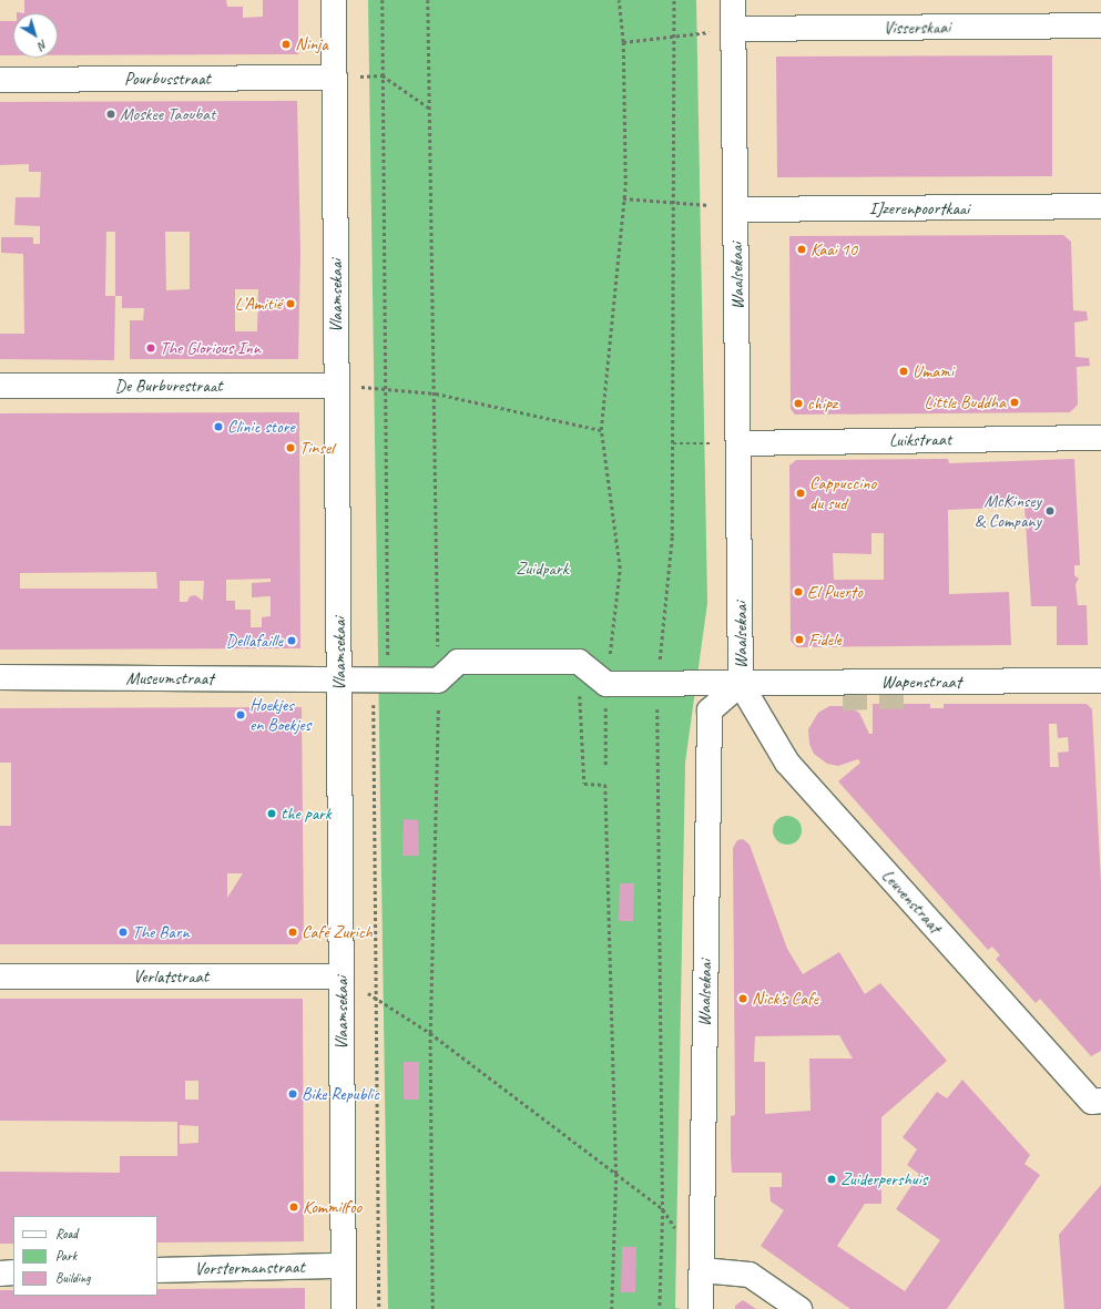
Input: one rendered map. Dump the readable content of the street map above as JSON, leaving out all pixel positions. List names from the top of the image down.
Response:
{
  "streets": {
    "street": [
      "Visserskaai",
      "Pourbusstraat",
      "IJzerenpoortkaai",
      "Waalsekaai",
      "Vlaamsekaai",
      "De Burburestraat",
      "Luikstraat",
      "Museumstraat",
      "Wapenstraat",
      "Leuvenstraat",
      "Verlatstraat",
      "Vorstermanstraat"
    ]
  },
  "crossings": [
    ["Visserskaai", "Waalsekaai"],
    ["Pourbusstraat", "Vlaamsekaai"],
    ["IJzerenpoortkaai", "Waalsekaai"],
    ["Waalsekaai", "Luikstraat"],
    ["Waalsekaai", "Wapenstraat"],
    ["Waalsekaai", "Leuvenstraat"],
    ["Vlaamsekaai", "De Burburestraat"],
    ["Vlaamsekaai", "Museumstraat"],
    ["Vlaamsekaai", "Verlatstraat"],
    ["Vlaamsekaai", "Vorstermanstraat"],
    ["Wapenstraat", "Leuvenstraat"]
  ],
  "parks": ["Zuidpark"],
  "places": [
    "Ninja",
    "Moskee Taoubat",
    "Kaai 10",
    "L’Amitié",
    "The Glorious Inn",
    "Umami",
    "Little Buddha",
    "chipz",
    "Clinic store",
    "Tinsel",
    "Cappuccino du sud",
    "McKinsey & Company",
    "El Puerto",
    "Fidele",
    "Dellafaille",
    "Hoekjes en Boekjes",
    "the park",
    "The Barn",
    "Café Zurich",
    "Nick's Cafe",
    "Bike Republic",
    "Zuiderpershuis",
    "Kommilfoo"
  ],
  "legend": ["Road", "Park", "Building"],
  "north": "bottom right"
}
